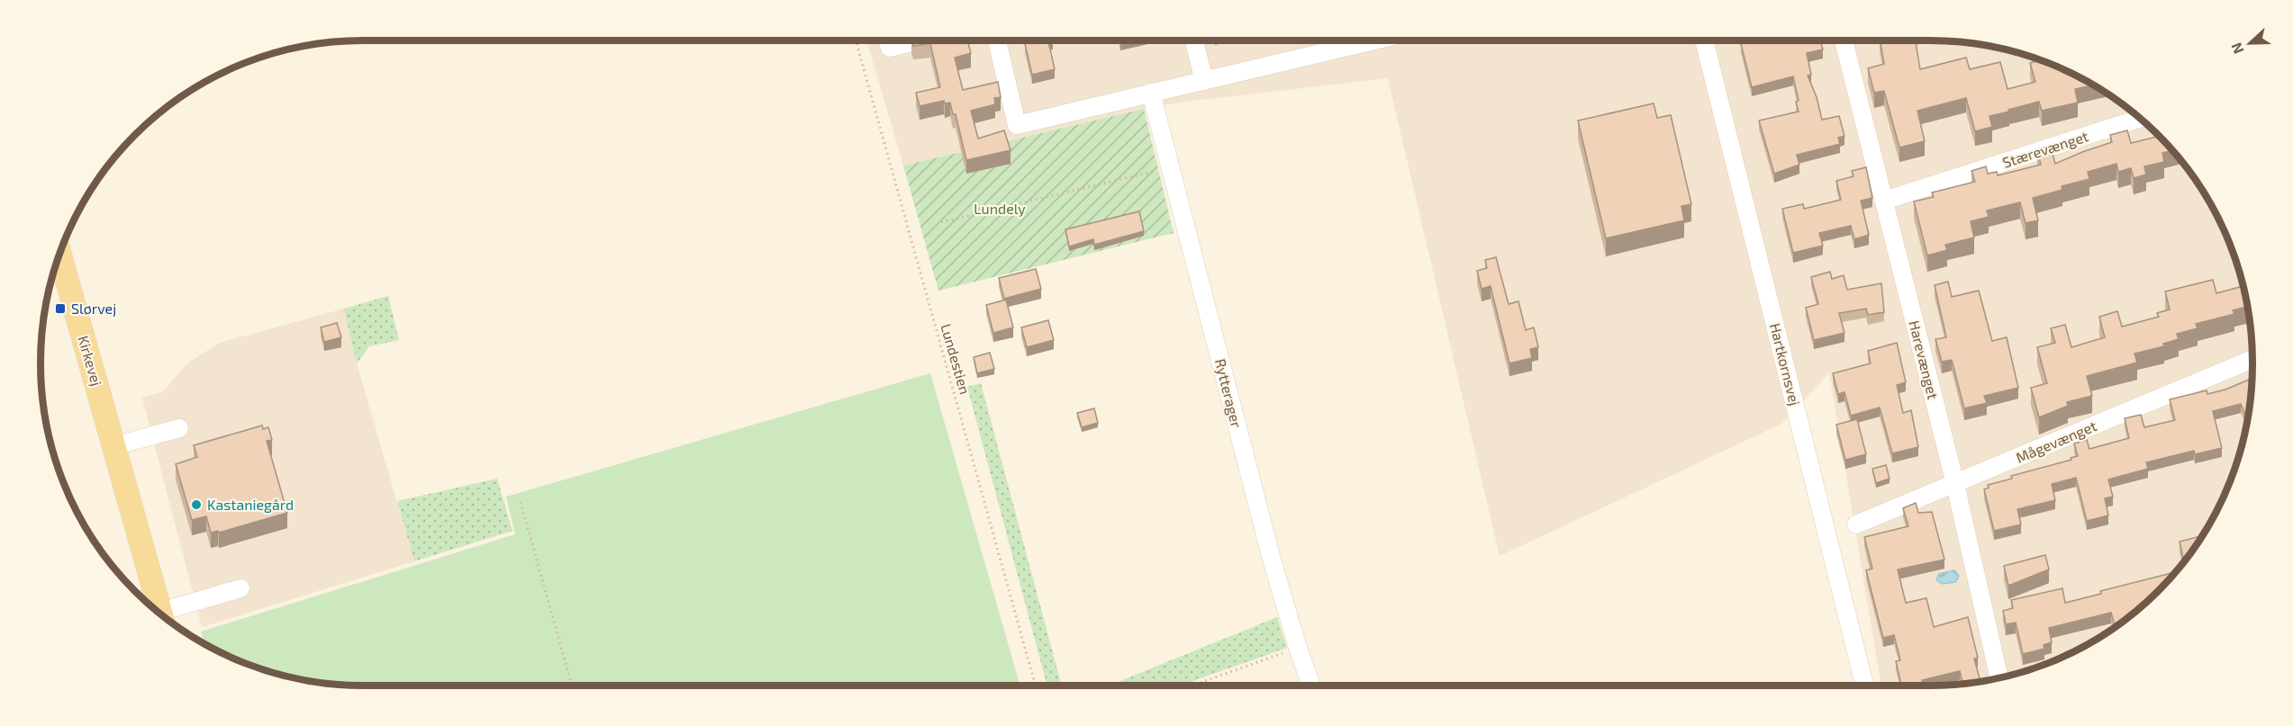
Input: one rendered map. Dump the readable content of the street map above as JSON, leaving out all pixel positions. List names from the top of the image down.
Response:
{
  "streets": {
    "main road": ["Kirkevej"],
    "street": [
      "Stærevænget",
      "Harevænget",
      "Hartkornsvej",
      "Rytterager",
      "Mågevænget"
    ],
    "path": ["Lundestien"]
  },
  "crossings": [
    ["Stærevænget", "Harevænget"],
    ["Harevænget", "Mågevænget"]
  ],
  "parks": ["Lundely"],
  "places": {
    "transit": ["Slørvej"],
    "other": ["Kastaniegård"]
  },
  "north": "left"
}
